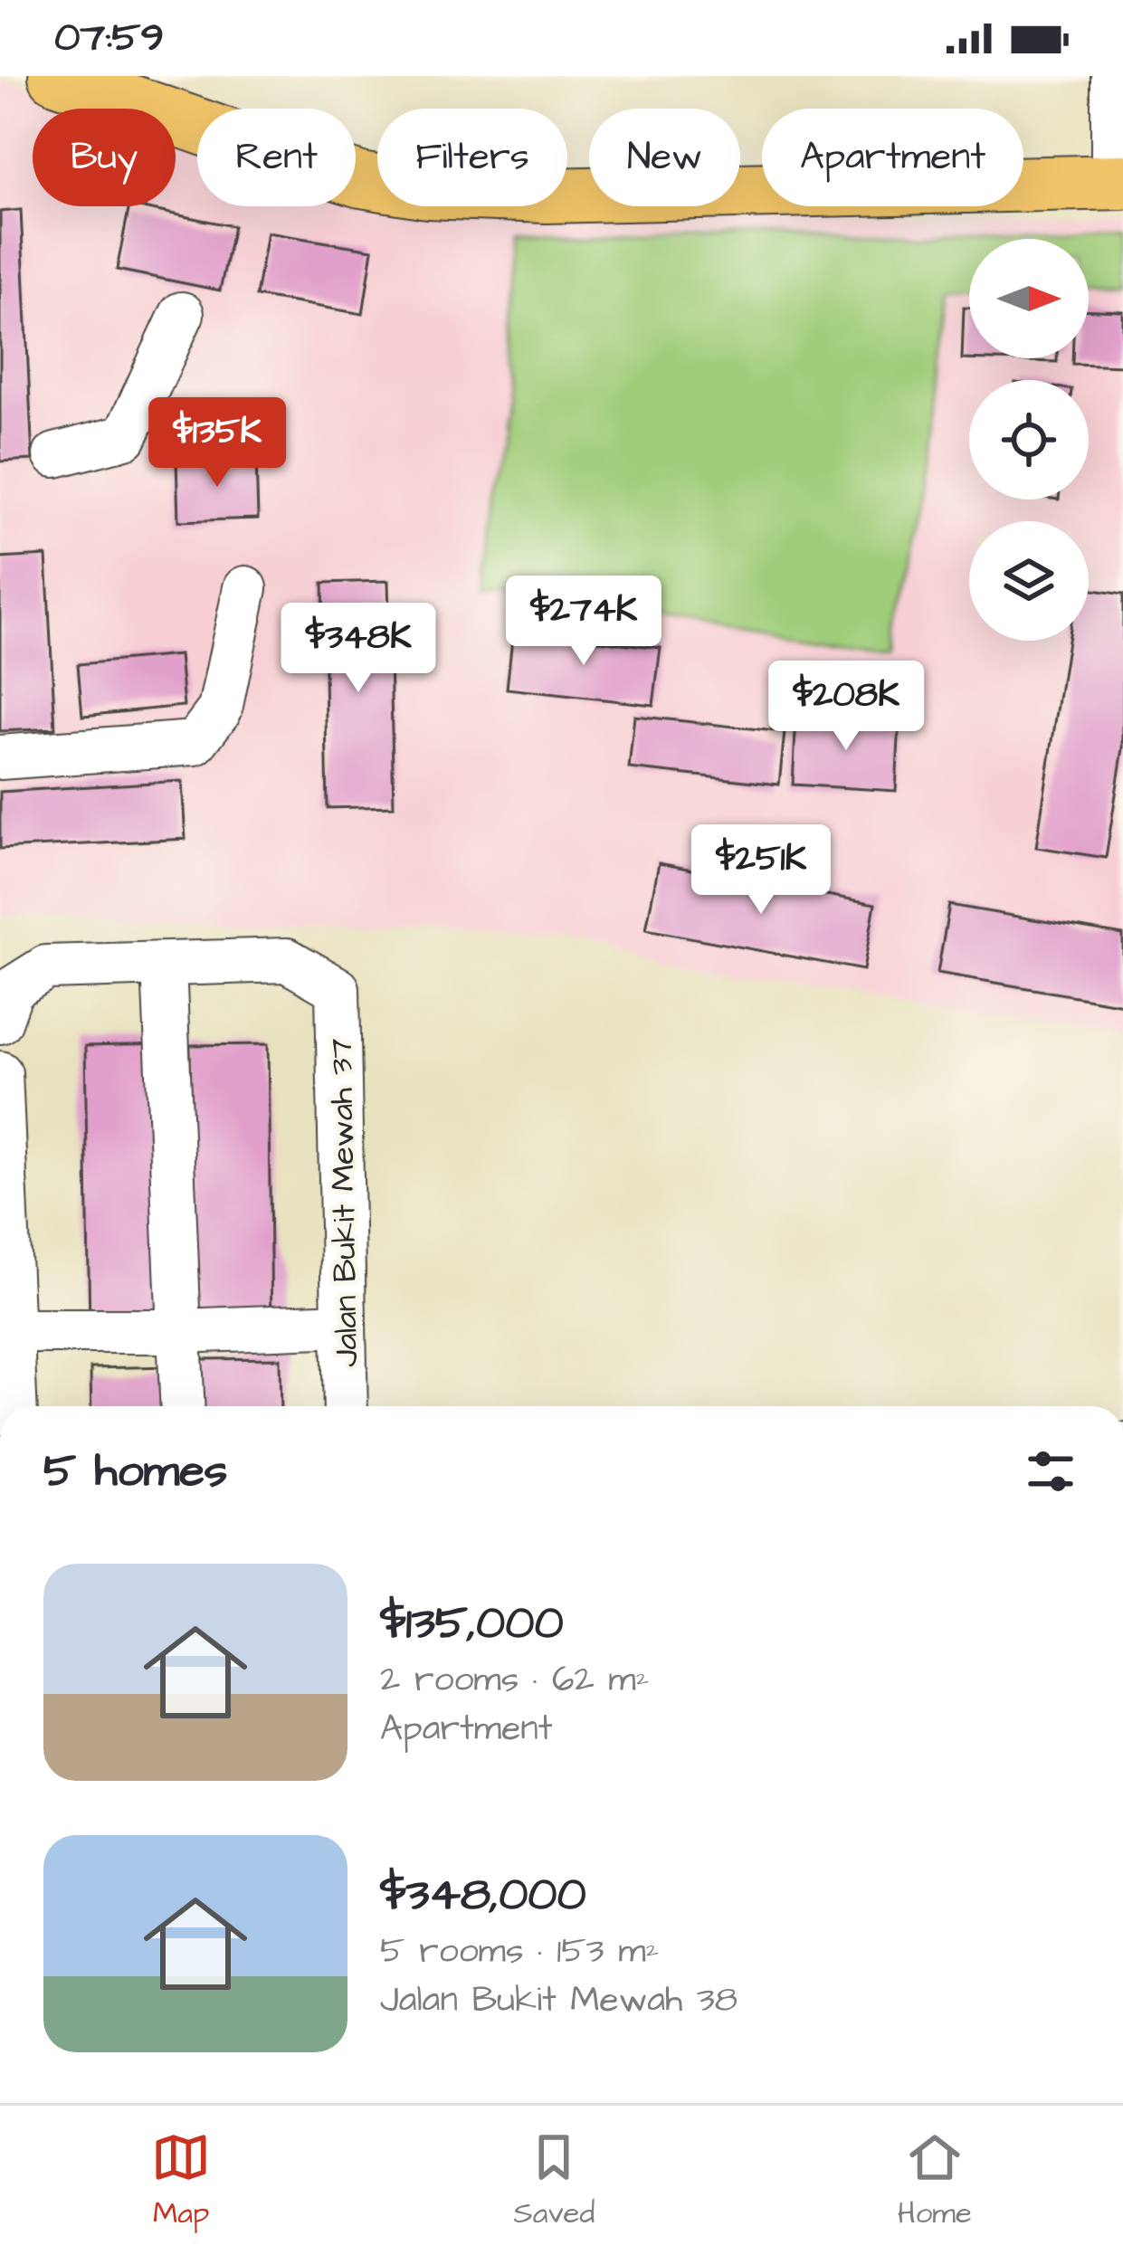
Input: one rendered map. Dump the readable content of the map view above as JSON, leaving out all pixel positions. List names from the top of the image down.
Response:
{
  "streets": {
    "street": ["Jalan Bukit Mewah 37"]
  },
  "north": "right",
  "page": {
    "status": "07:59",
    "chip": [
      "Buy",
      "Rent",
      "Filters",
      "New",
      "Apartment"
    ],
    "price": [
      "$135K",
      "$274K",
      "$348K",
      "$208K",
      "$251K"
    ],
    "heading": "5 homes",
    "list": [
      {
        "name": "$135,000",
        "note": "2 rooms · 62 m² · Apartment"
      },
      {
        "name": "$348,000",
        "note": "5 rooms · 153 m² · Jalan Bukit Mewah 38"
      }
    ],
    "tabs": ["Map", "Saved", "Home"]
  }
}
